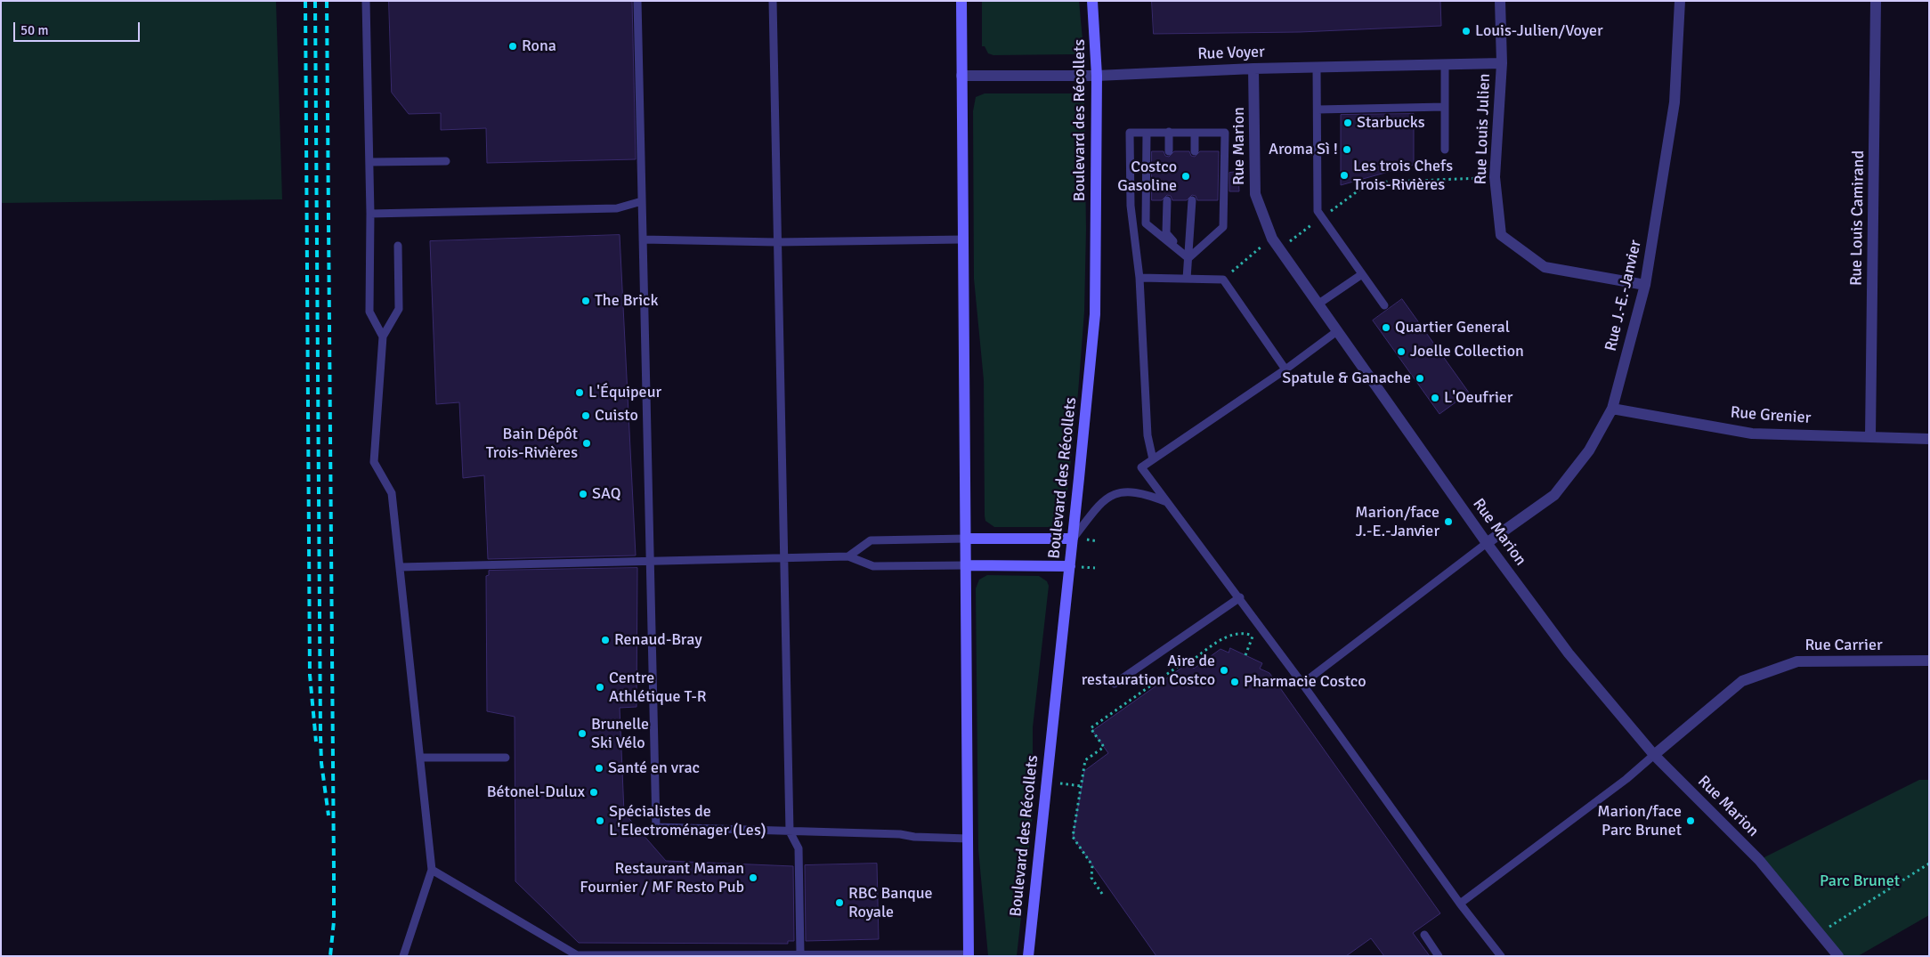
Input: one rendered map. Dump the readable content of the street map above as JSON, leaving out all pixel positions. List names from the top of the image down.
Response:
{
  "streets": {
    "main road": ["Boulevard des Récollets"],
    "street": [
      "Rue Voyer",
      "Rue Louis Julien",
      "Rue Marion",
      "Rue Louis Camirand",
      "Rue J.-E.-Janvier",
      "Rue Grenier",
      "Rue Carrier"
    ]
  },
  "crossings": [
    ["Rue Voyer", "Boulevard des Récollets"],
    ["Rue Voyer", "Rue Louis Julien"],
    ["Rue Voyer", "Rue Marion"],
    ["Rue Louis Julien", "Rue J.-E.-Janvier"],
    ["Rue Marion", "Rue J.-E.-Janvier"],
    ["Rue Marion", "Rue Carrier"],
    ["Rue Louis Camirand", "Rue Grenier"],
    ["Rue J.-E.-Janvier", "Rue Grenier"]
  ],
  "parks": ["Parc Brunet"],
  "places": [
    "Louis-Julien/Voyer",
    "Rona",
    "Starbucks",
    "Aroma Sì !",
    "Les trois Chefs Trois-Rivières",
    "Costco Gasoline",
    "The Brick",
    "Quartier General",
    "Joelle Collection",
    "Spatule & Ganache",
    "L'Équipeur",
    "L'Oeufrier",
    "Cuisto",
    "Bain Dépôt Trois-Rivières",
    "SAQ",
    "Marion/face J.-E.-Janvier",
    "Renaud-Bray",
    "Aire de restauration Costco",
    "Pharmacie Costco",
    "Centre Athlétique T-R",
    "Brunelle Ski Vélo",
    "Santé en vrac",
    "Bétonel-Dulux",
    "Spécialistes de L'Electroménager (Les)",
    "Marion/face Parc Brunet",
    "Restaurant Maman Fournier / MF Resto Pub",
    "RBC Banque Royale"
  ],
  "scale_bar": "50 m"
}
